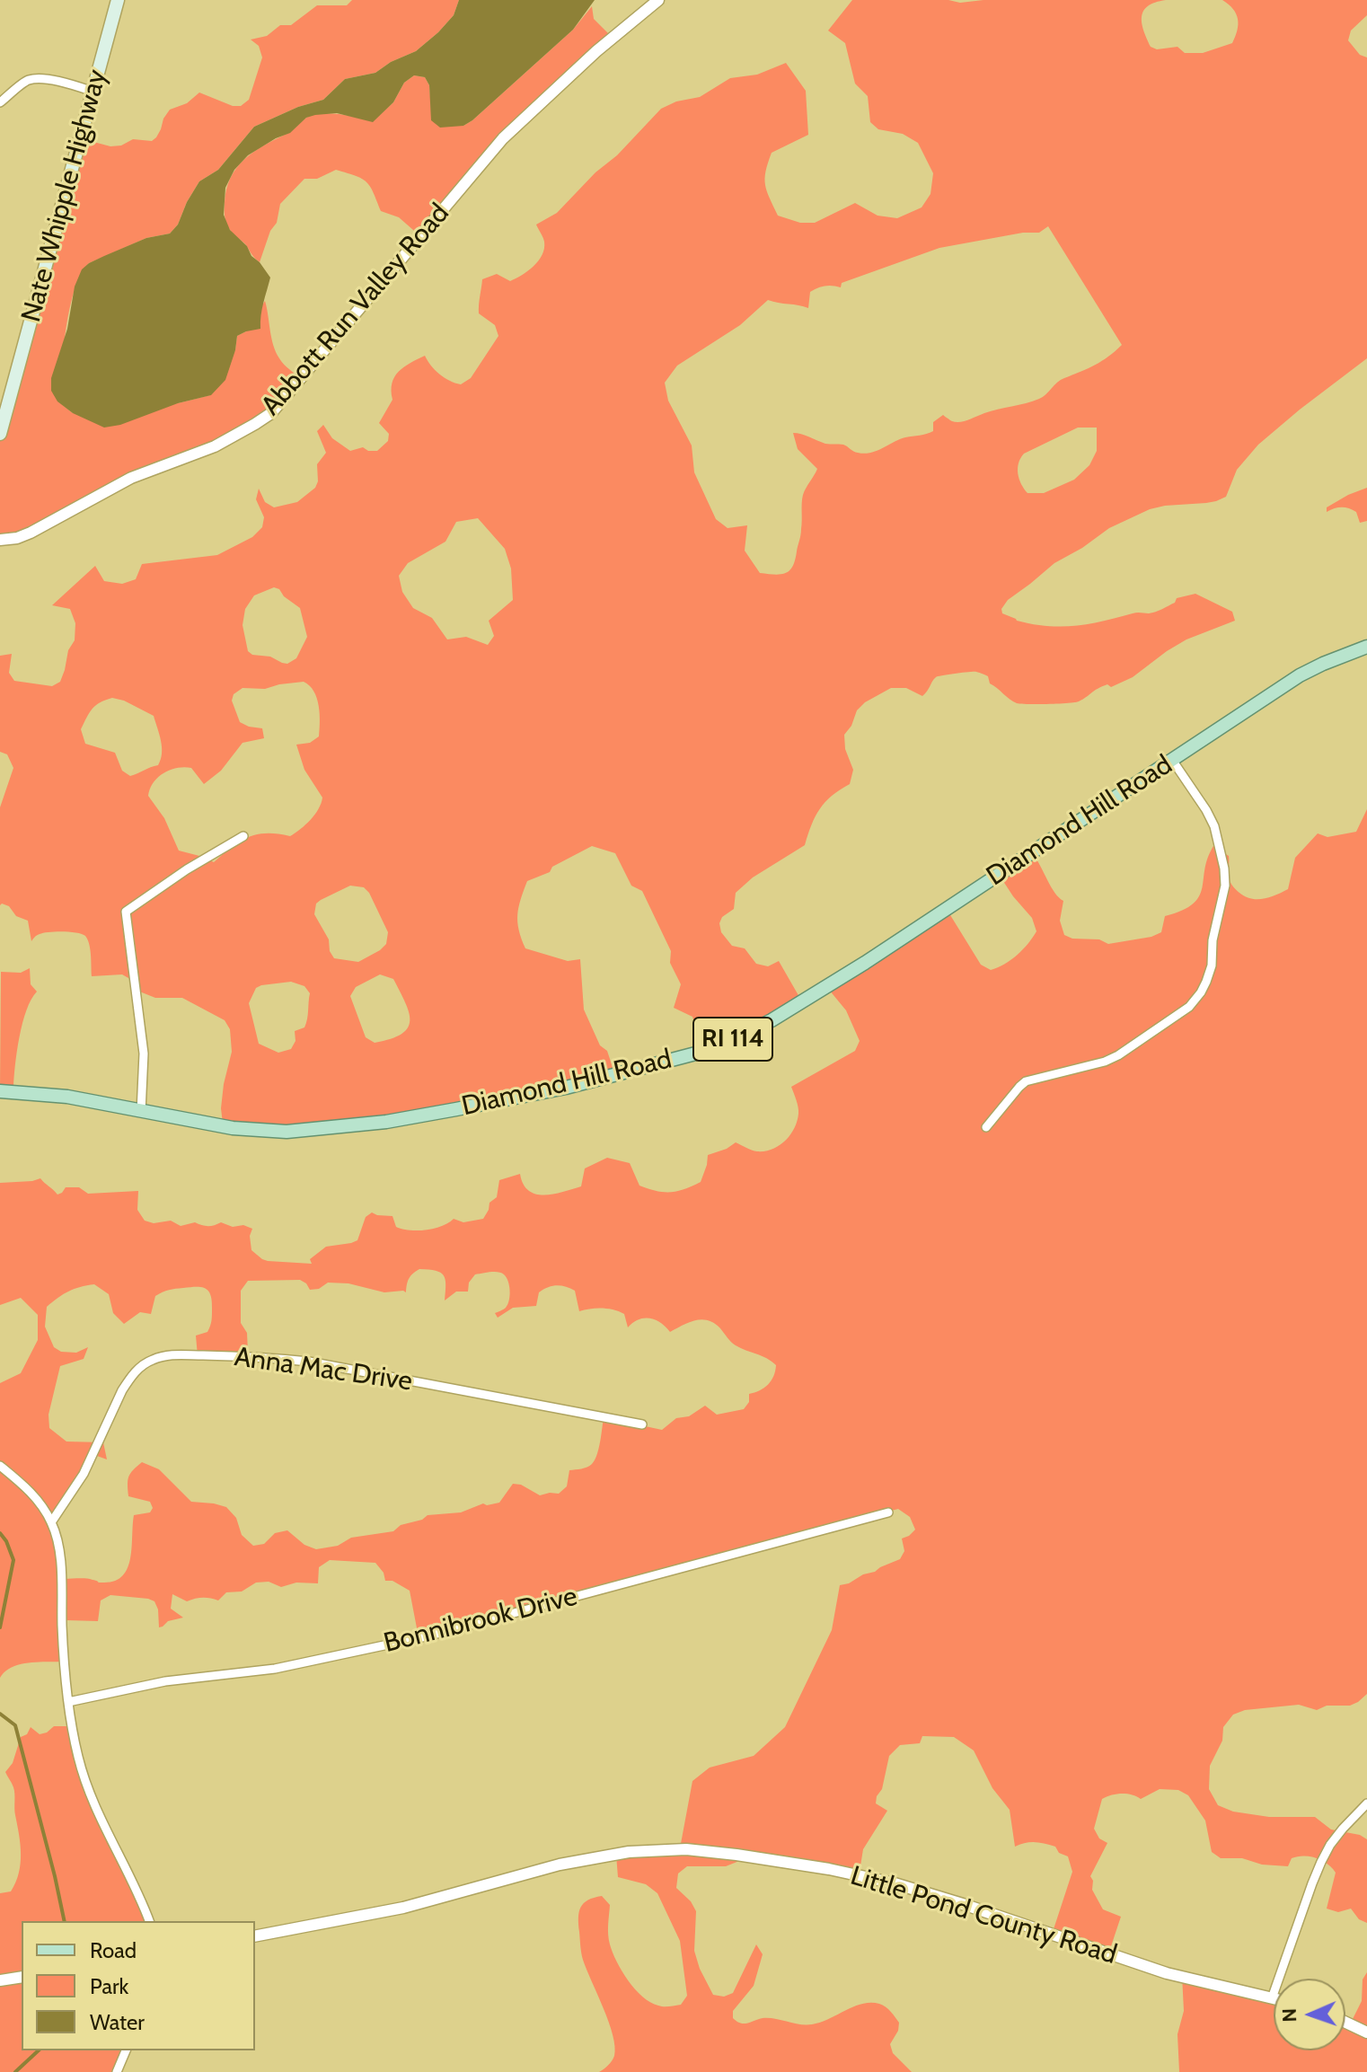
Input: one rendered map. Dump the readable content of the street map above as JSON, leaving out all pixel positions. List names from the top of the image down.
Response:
{
  "streets": {
    "main road": ["Nate Whipple Highway", "Diamond Hill Road", "RI 114"],
    "street": [
      "Abbott Run Valley Road",
      "Anna Mac Drive",
      "Bonnibrook Drive",
      "Little Pond County Road"
    ]
  },
  "legend": ["Road", "Park", "Water"],
  "north": "left"
}
